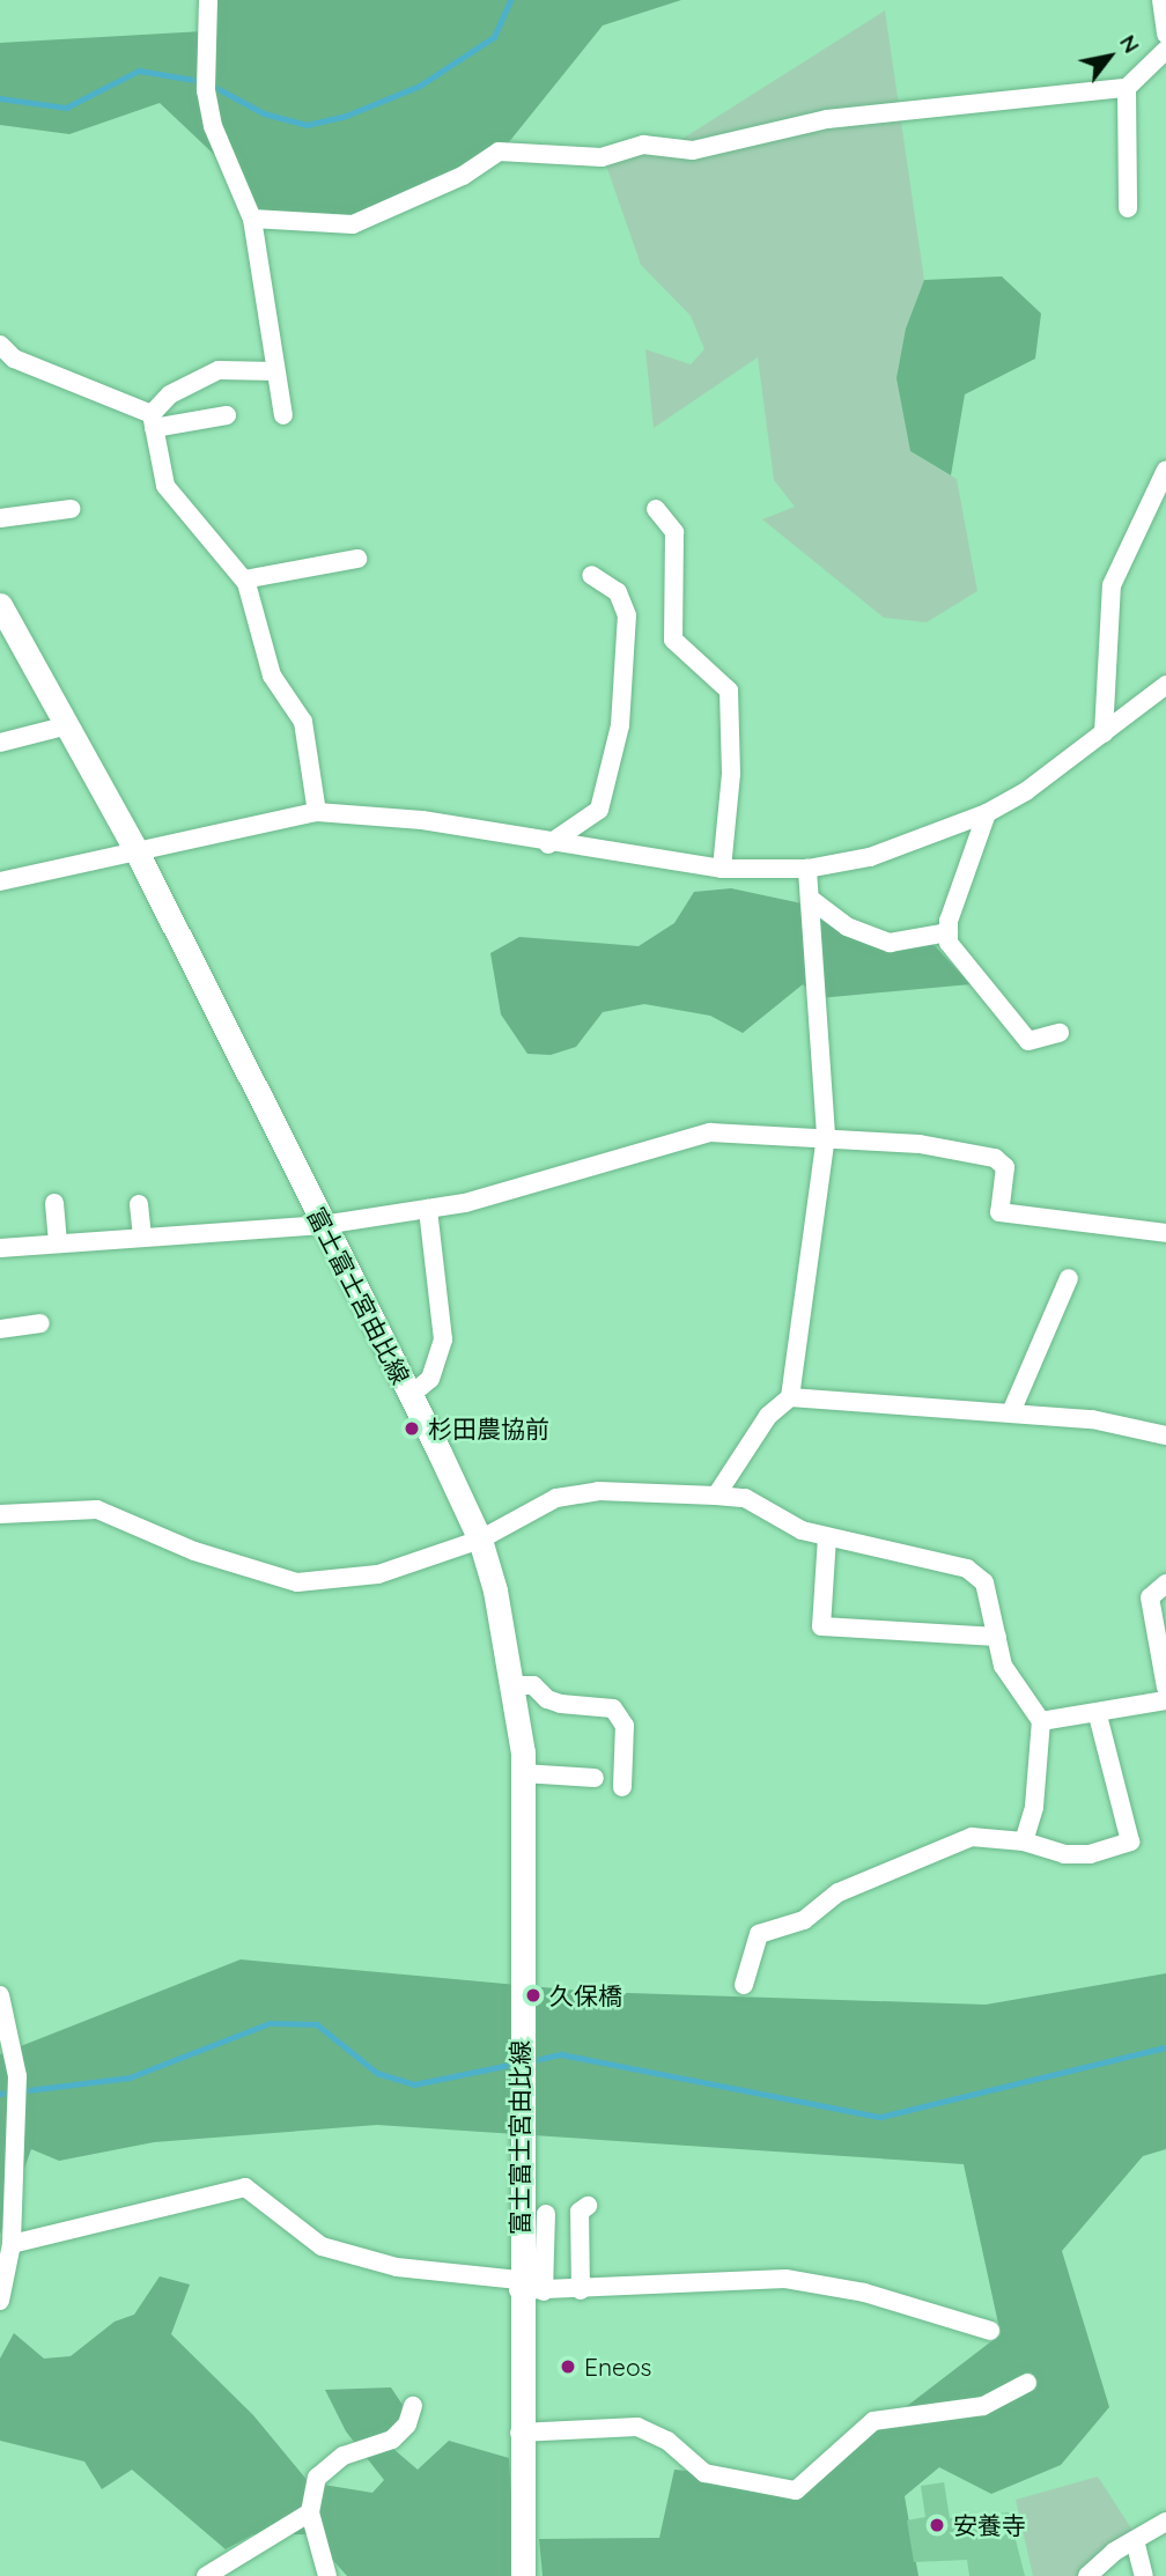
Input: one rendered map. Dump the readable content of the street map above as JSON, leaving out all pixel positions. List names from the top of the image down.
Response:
{
  "streets": {
    "main road": ["富士富士宮由比線"]
  },
  "places": [
    "杉田農協前",
    "久保橋",
    "Eneos",
    "安養寺"
  ],
  "north": "top right"
}
